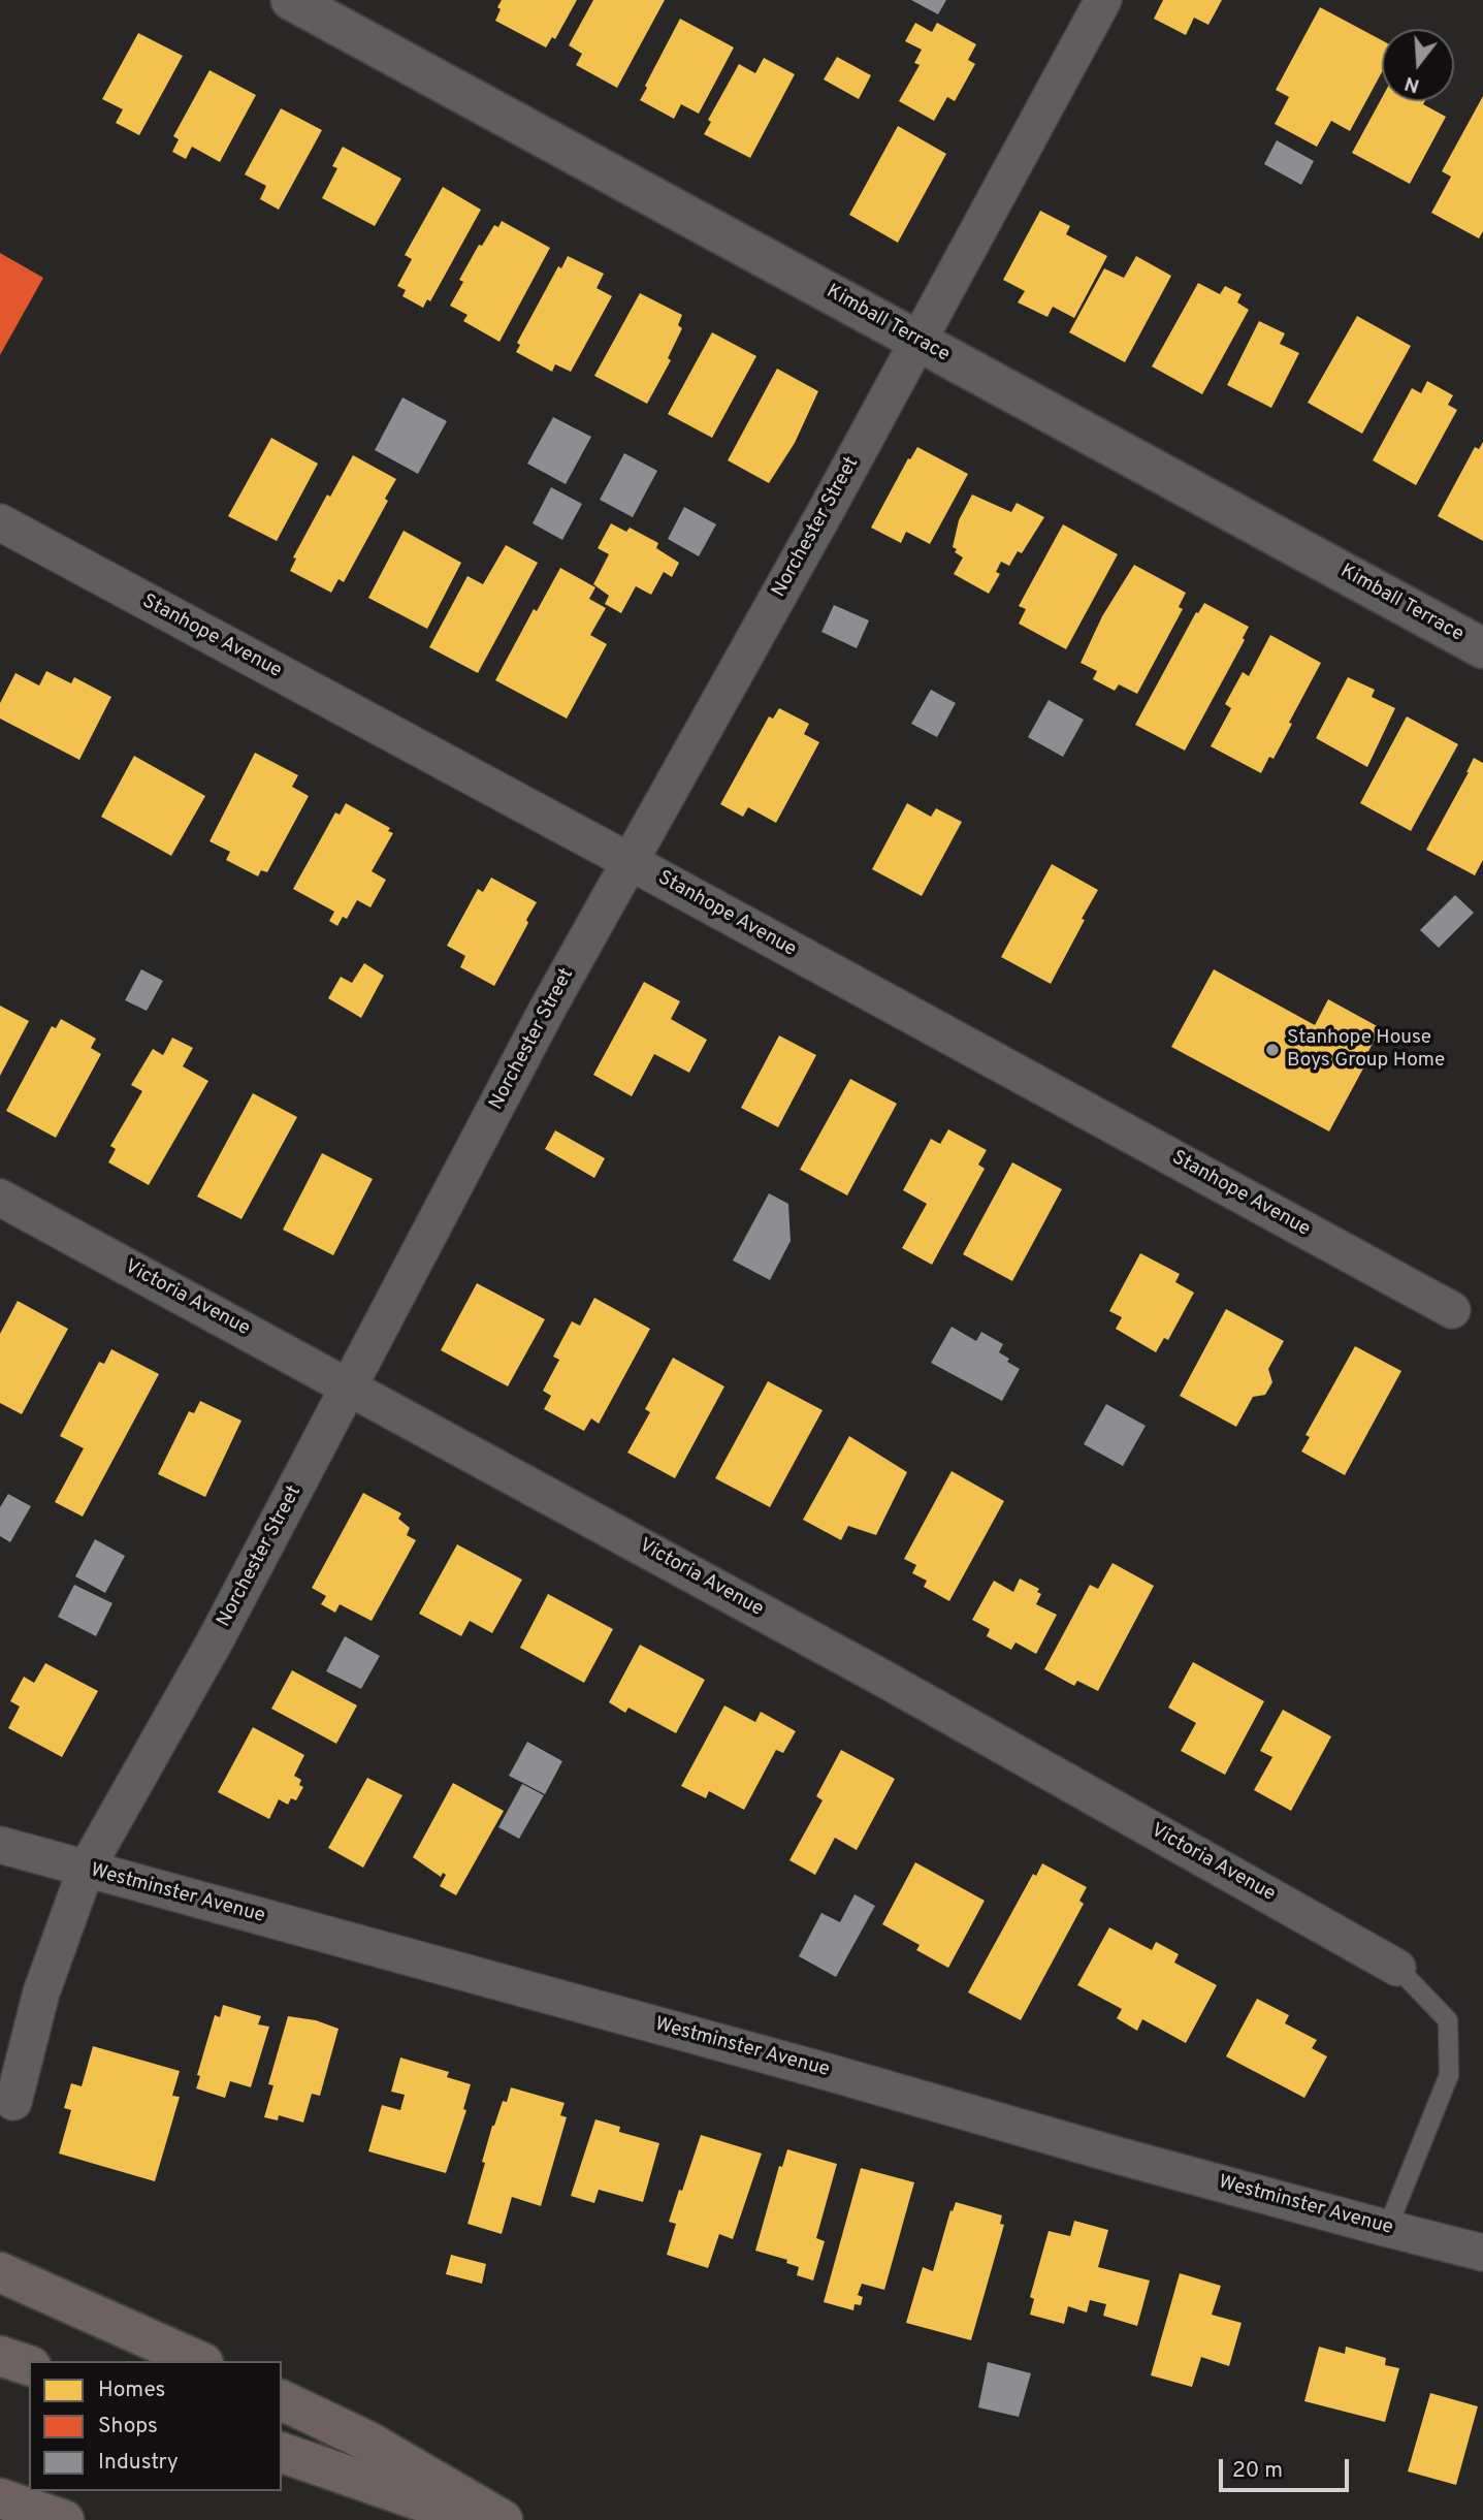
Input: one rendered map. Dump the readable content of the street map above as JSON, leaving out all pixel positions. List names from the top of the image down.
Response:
{
  "streets": {
    "street": [
      "Kimball Terrace",
      "Norchester Street",
      "Stanhope Avenue",
      "Victoria Avenue",
      "Westminster Avenue"
    ]
  },
  "crossings": [
    ["Kimball Terrace", "Norchester Street"],
    ["Norchester Street", "Stanhope Avenue"],
    ["Norchester Street", "Victoria Avenue"],
    ["Norchester Street", "Westminster Avenue"]
  ],
  "places": ["Stanhope House Boys Group Home"],
  "legend": ["Homes", "Shops", "Industry"],
  "scale_bar": "20 m",
  "north": "bottom"
}
